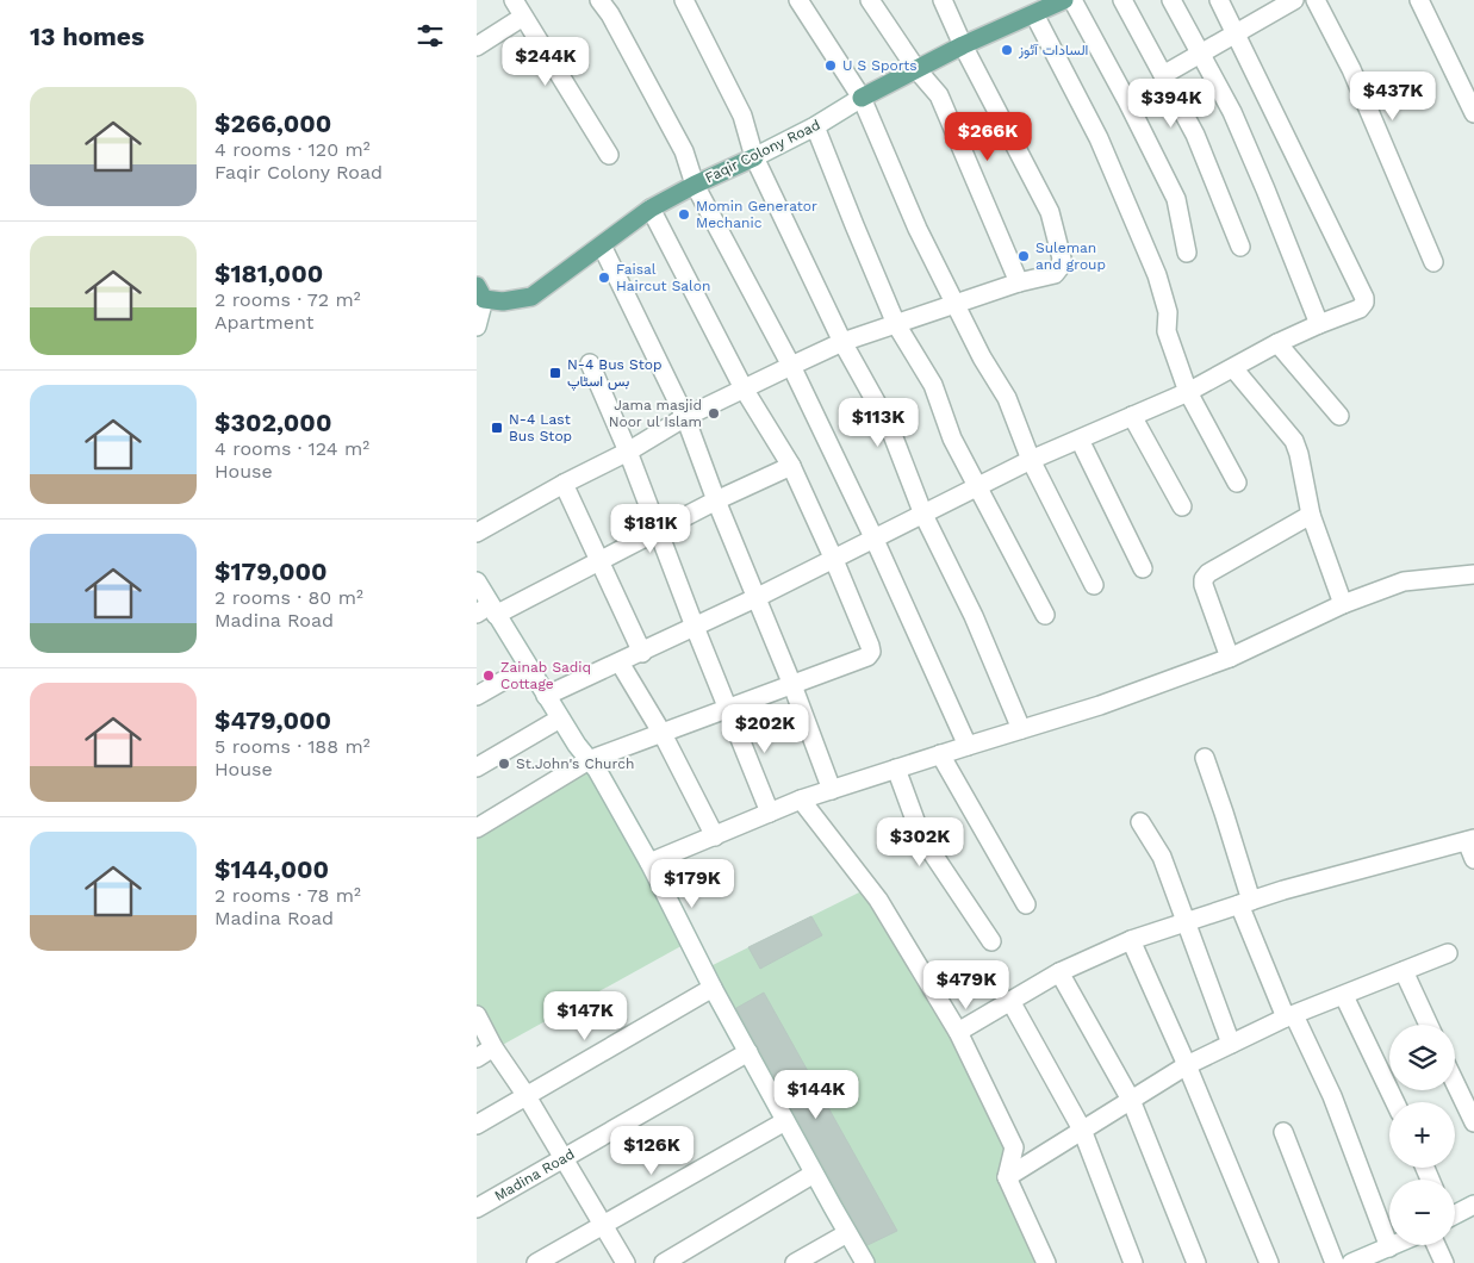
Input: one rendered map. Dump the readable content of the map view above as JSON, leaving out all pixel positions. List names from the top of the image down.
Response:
{
  "streets": {
    "main road": ["Faqir Colony Road"],
    "street": ["Madina Road"]
  },
  "places": {
    "other": [
      "السادات آٹوز",
      "U S Sports",
      "Momin Generator Mechanic",
      "Suleman and group",
      "Faisal Haircut Salon",
      "Jama masjid Noor ul Islam",
      "Zainab Sadiq Cottage",
      "St.John's Church"
    ],
    "transit": ["N-4 Bus Stop بس اسٹاپ", "N-4 Last Bus Stop"]
  },
  "page": {
    "heading": "13 homes",
    "price": [
      "$244K",
      "$437K",
      "$394K",
      "$266K",
      "$113K",
      "$181K",
      "$202K",
      "$302K",
      "$179K",
      "$479K",
      "$147K",
      "$144K",
      "$126K"
    ],
    "list": [
      {
        "name": "$266,000",
        "note": "4 rooms · 120 m² · Faqir Colony Road"
      },
      {
        "name": "$181,000",
        "note": "2 rooms · 72 m² · Apartment"
      },
      {
        "name": "$302,000",
        "note": "4 rooms · 124 m² · House"
      },
      {
        "name": "$179,000",
        "note": "2 rooms · 80 m² · Madina Road"
      },
      {
        "name": "$479,000",
        "note": "5 rooms · 188 m² · House"
      },
      {
        "name": "$144,000",
        "note": "2 rooms · 78 m² · Madina Road"
      }
    ],
    "map_buttons": ["+", "−"]
  }
}
